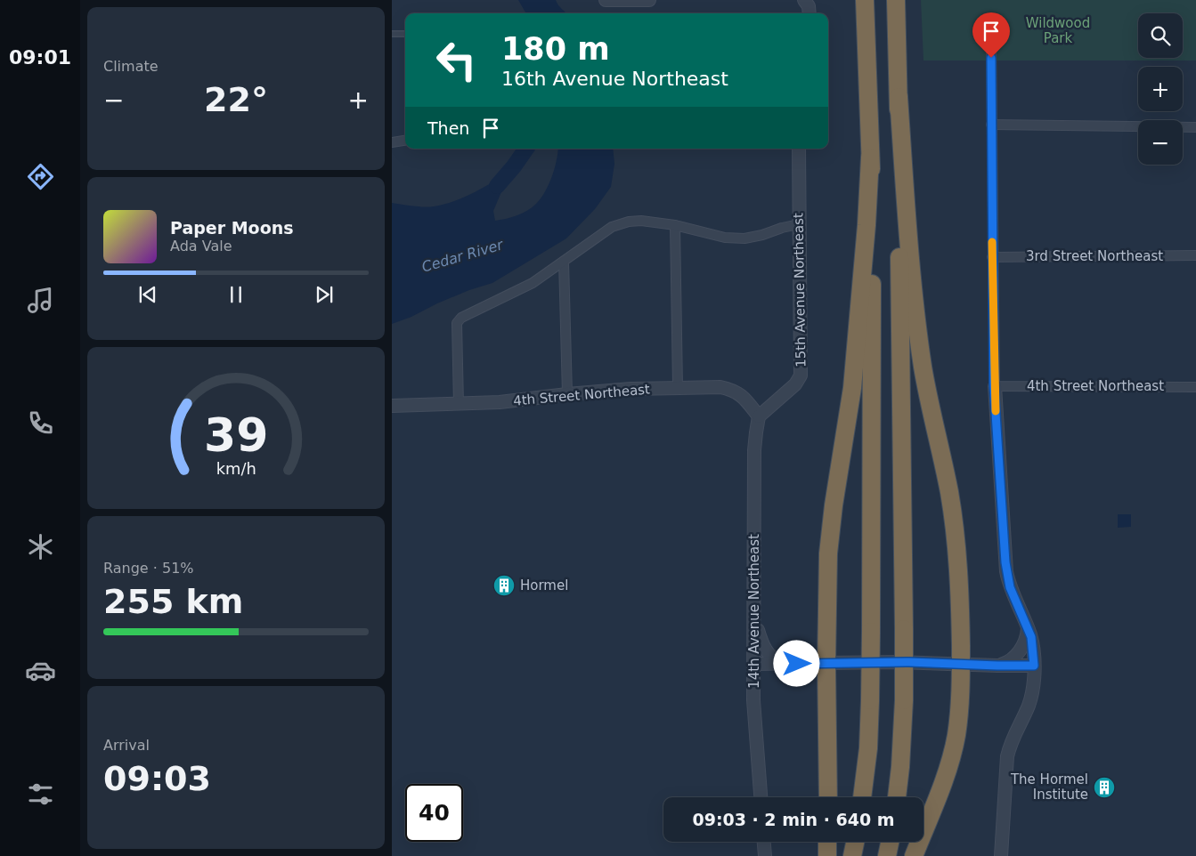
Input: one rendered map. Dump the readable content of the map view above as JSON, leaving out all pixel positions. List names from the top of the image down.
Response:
{
  "streets": {
    "street": [
      "3rd Street Northeast",
      "15th Avenue Northeast",
      "4th Street Northeast",
      "14th Avenue Northeast"
    ]
  },
  "crossings": [
    ["15th Avenue Northeast", "4th Street Northeast"],
    ["15th Avenue Northeast", "14th Avenue Northeast"],
    ["4th Street Northeast", "14th Avenue Northeast"]
  ],
  "water": ["Cedar River"],
  "parks": ["Wildwood Park"],
  "places": {
    "building": ["Hormel", "The Hormel Institute"]
  },
  "page": {
    "tabs": "09:01",
    "tile": [
      "Climate",
      ["Range · 51%", "255 km"],
      ["Arrival", "09:03"]
    ],
    "map_buttons": ["+", "−"],
    "turn": ["180 m", "16th Avenue Northeast"],
    "heat": ["−", "22°", "+"],
    "then": "Then",
    "song": ["Paper Moons", "Ada Vale"],
    "limit": "40",
    "trip": "09:03 · 2 min · 640 m",
    "gauge": ["39", "km/h"]
  }
}
